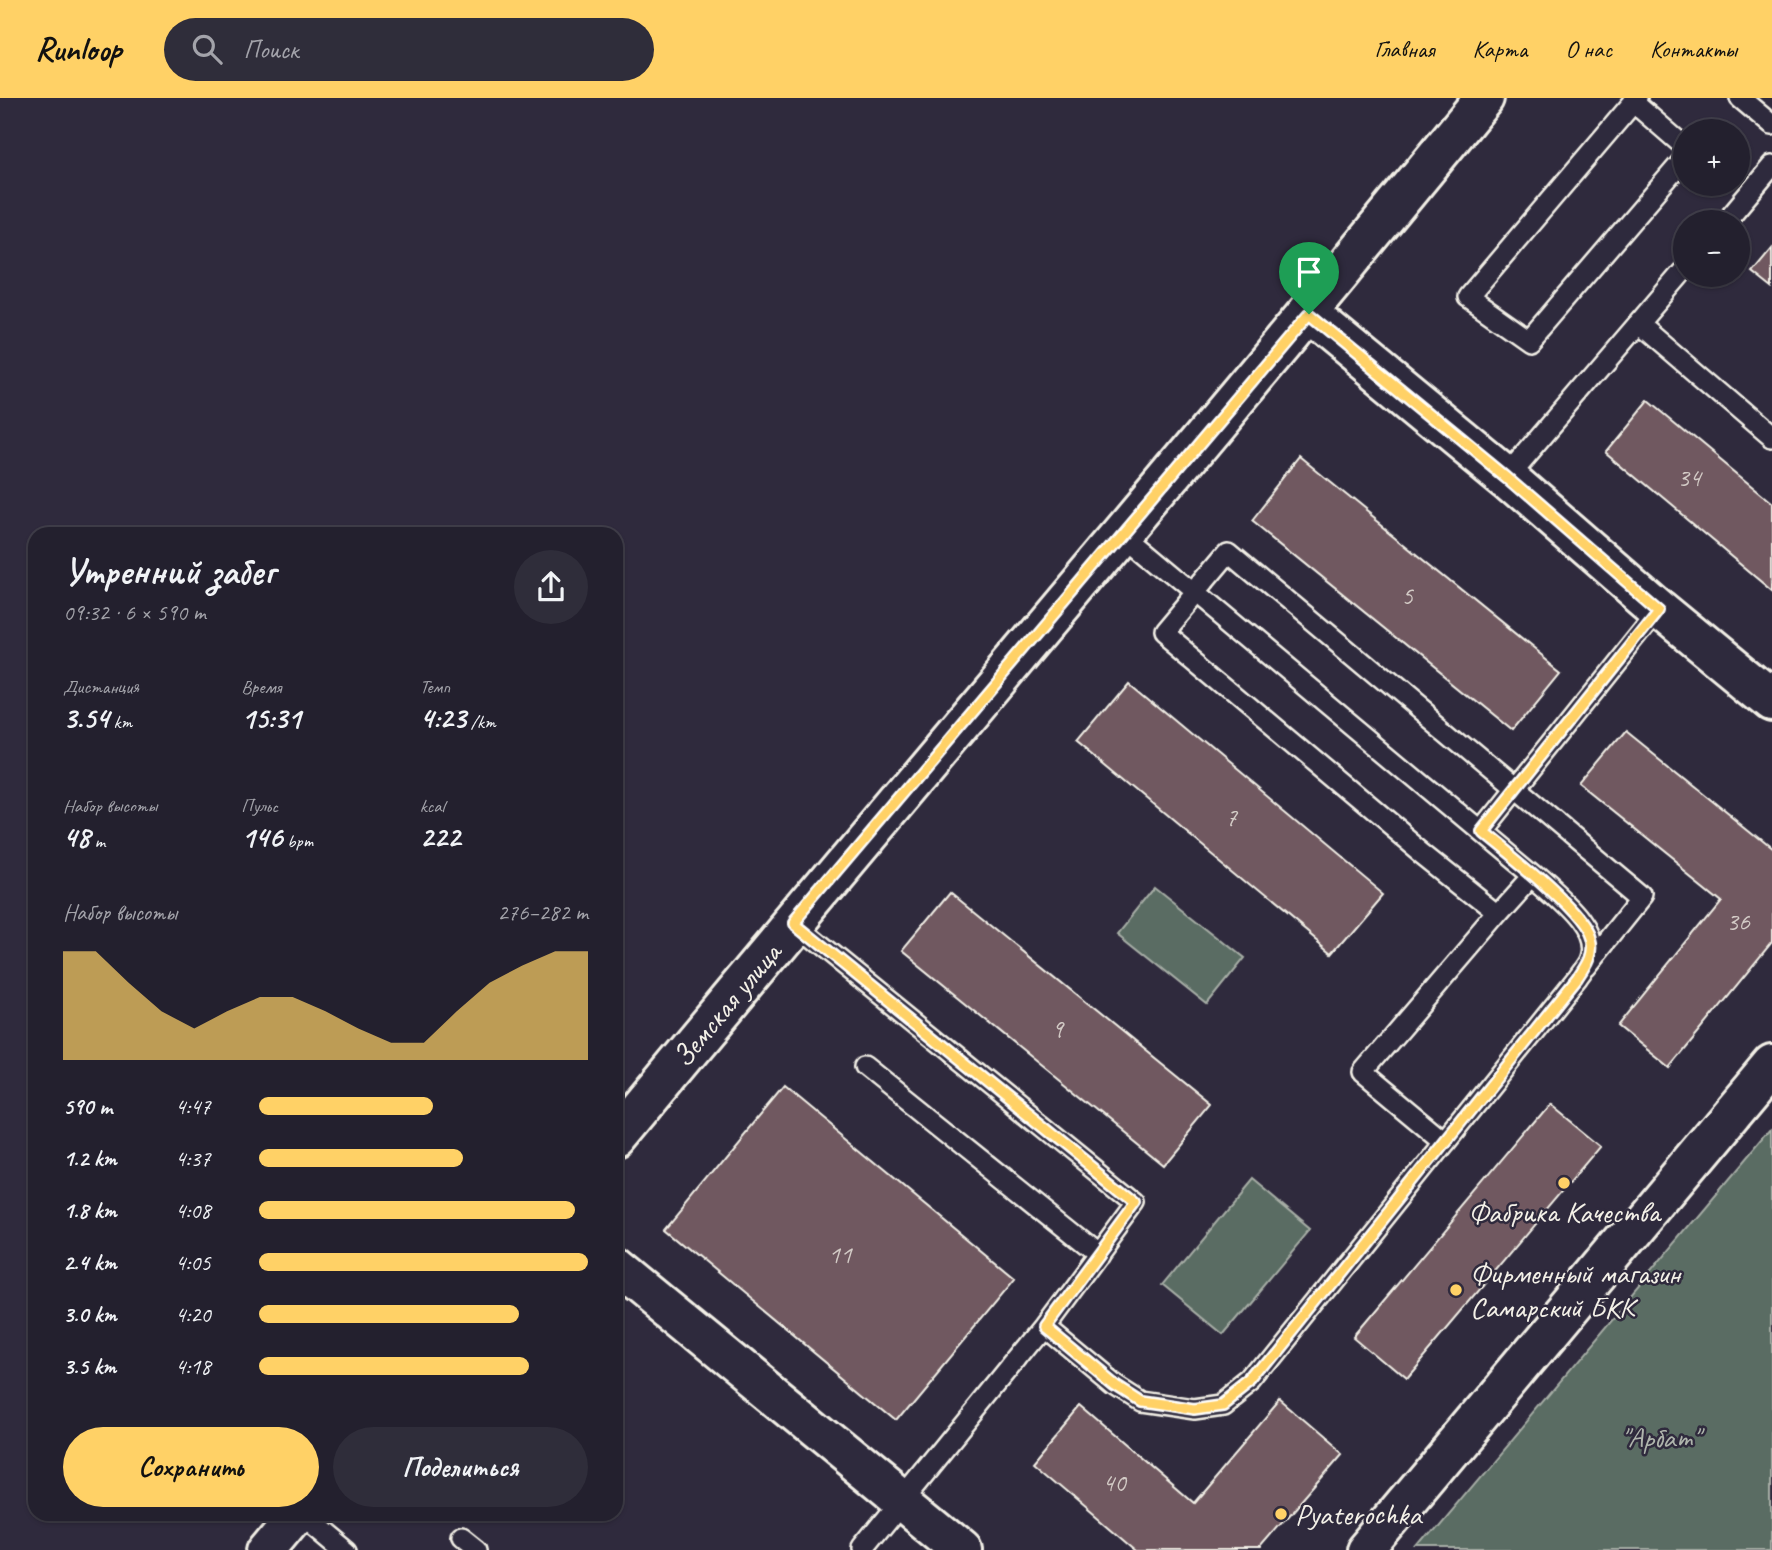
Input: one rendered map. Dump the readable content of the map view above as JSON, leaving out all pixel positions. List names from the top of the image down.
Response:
{
  "streets": {
    "street": ["Земская улица"]
  },
  "parks": ["\"Арбат\""],
  "places": ["Фабрика Качества", "Фирменный магазин Самарский БКК", "Pyaterochka"],
  "house_numbers": [
    "34",
    "5",
    "7",
    "36",
    "9",
    "11",
    "40"
  ],
  "page": {
    "header": "Runloop",
    "search": "Поиск",
    "nav": [
      "Главная",
      "Карта",
      "О нас",
      "Контакты"
    ],
    "map_buttons": ["+", "−"],
    "heading": ["Утренний забег", "09:32 · 6 × 590 m"],
    "stats": [
      ["Дистанция", "3.54 km"],
      ["Время", "15:31"],
      ["Темп", "4:23 /km"],
      ["Набор высоты", "48 m"],
      ["Пульс", "146 bpm"],
      ["kcal", "222"]
    ],
    "chart": ["Набор высоты", "276–282 m"],
    "list": [
      {
        "name": "590 m",
        "note": "4:47"
      },
      {
        "name": "1.2 km",
        "note": "4:37"
      },
      {
        "name": "1.8 km",
        "note": "4:08"
      },
      {
        "name": "2.4 km",
        "note": "4:05"
      },
      {
        "name": "3.0 km",
        "note": "4:20"
      },
      {
        "name": "3.5 km",
        "note": "4:18"
      }
    ],
    "buttons": ["Сохранить", "Поделиться"]
  }
}
